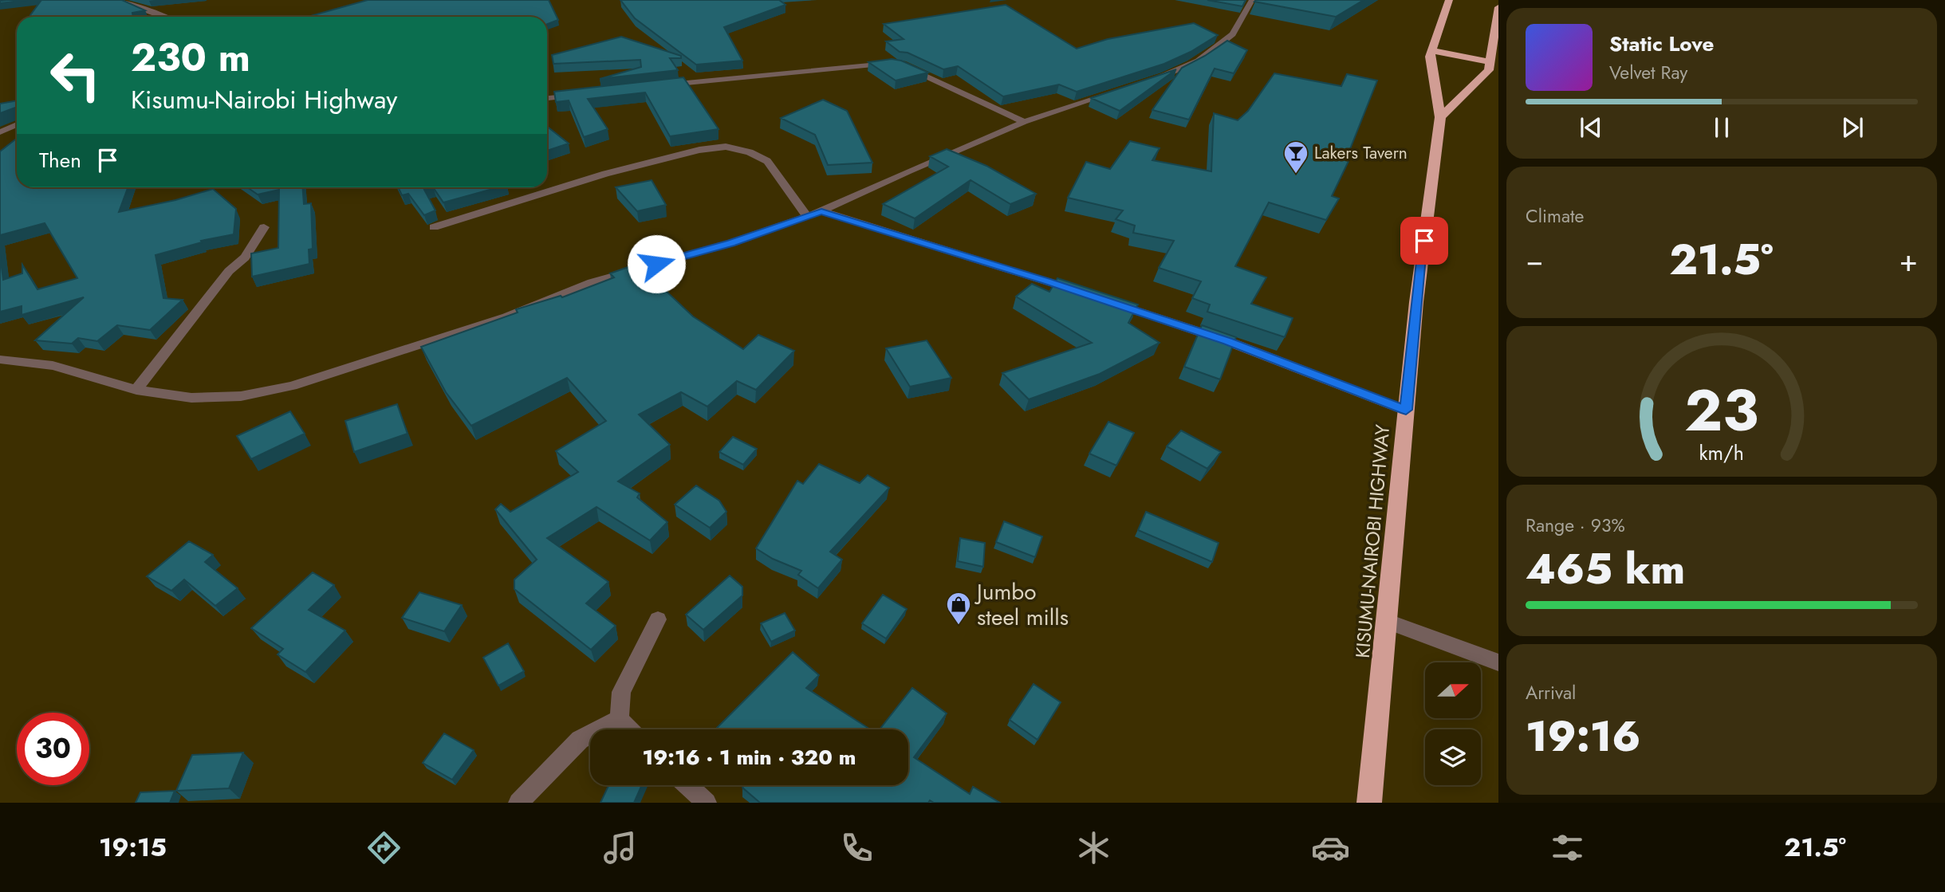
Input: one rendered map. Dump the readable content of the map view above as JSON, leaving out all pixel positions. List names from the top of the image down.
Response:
{
  "streets": {
    "highway": ["KISUMU-NAIROBI HIGHWAY"]
  },
  "places": {
    "bar": ["Lakers Tavern"],
    "shop": ["Jumbo steel mills"]
  },
  "north": "right",
  "page": {
    "turn": ["230 m", "Kisumu-Nairobi Highway"],
    "song": ["Static Love", "Velvet Ray"],
    "then": "Then",
    "tile": [
      "Climate",
      ["Range · 93%", "465 km"],
      ["Arrival", "19:16"]
    ],
    "heat": ["−", "21.5°", "+"],
    "limit": "30",
    "trip": "19:16 · 1 min · 320 m",
    "tabs": ["19:15", "21.5°"],
    "gauge": ["23", "km/h"]
  }
}
